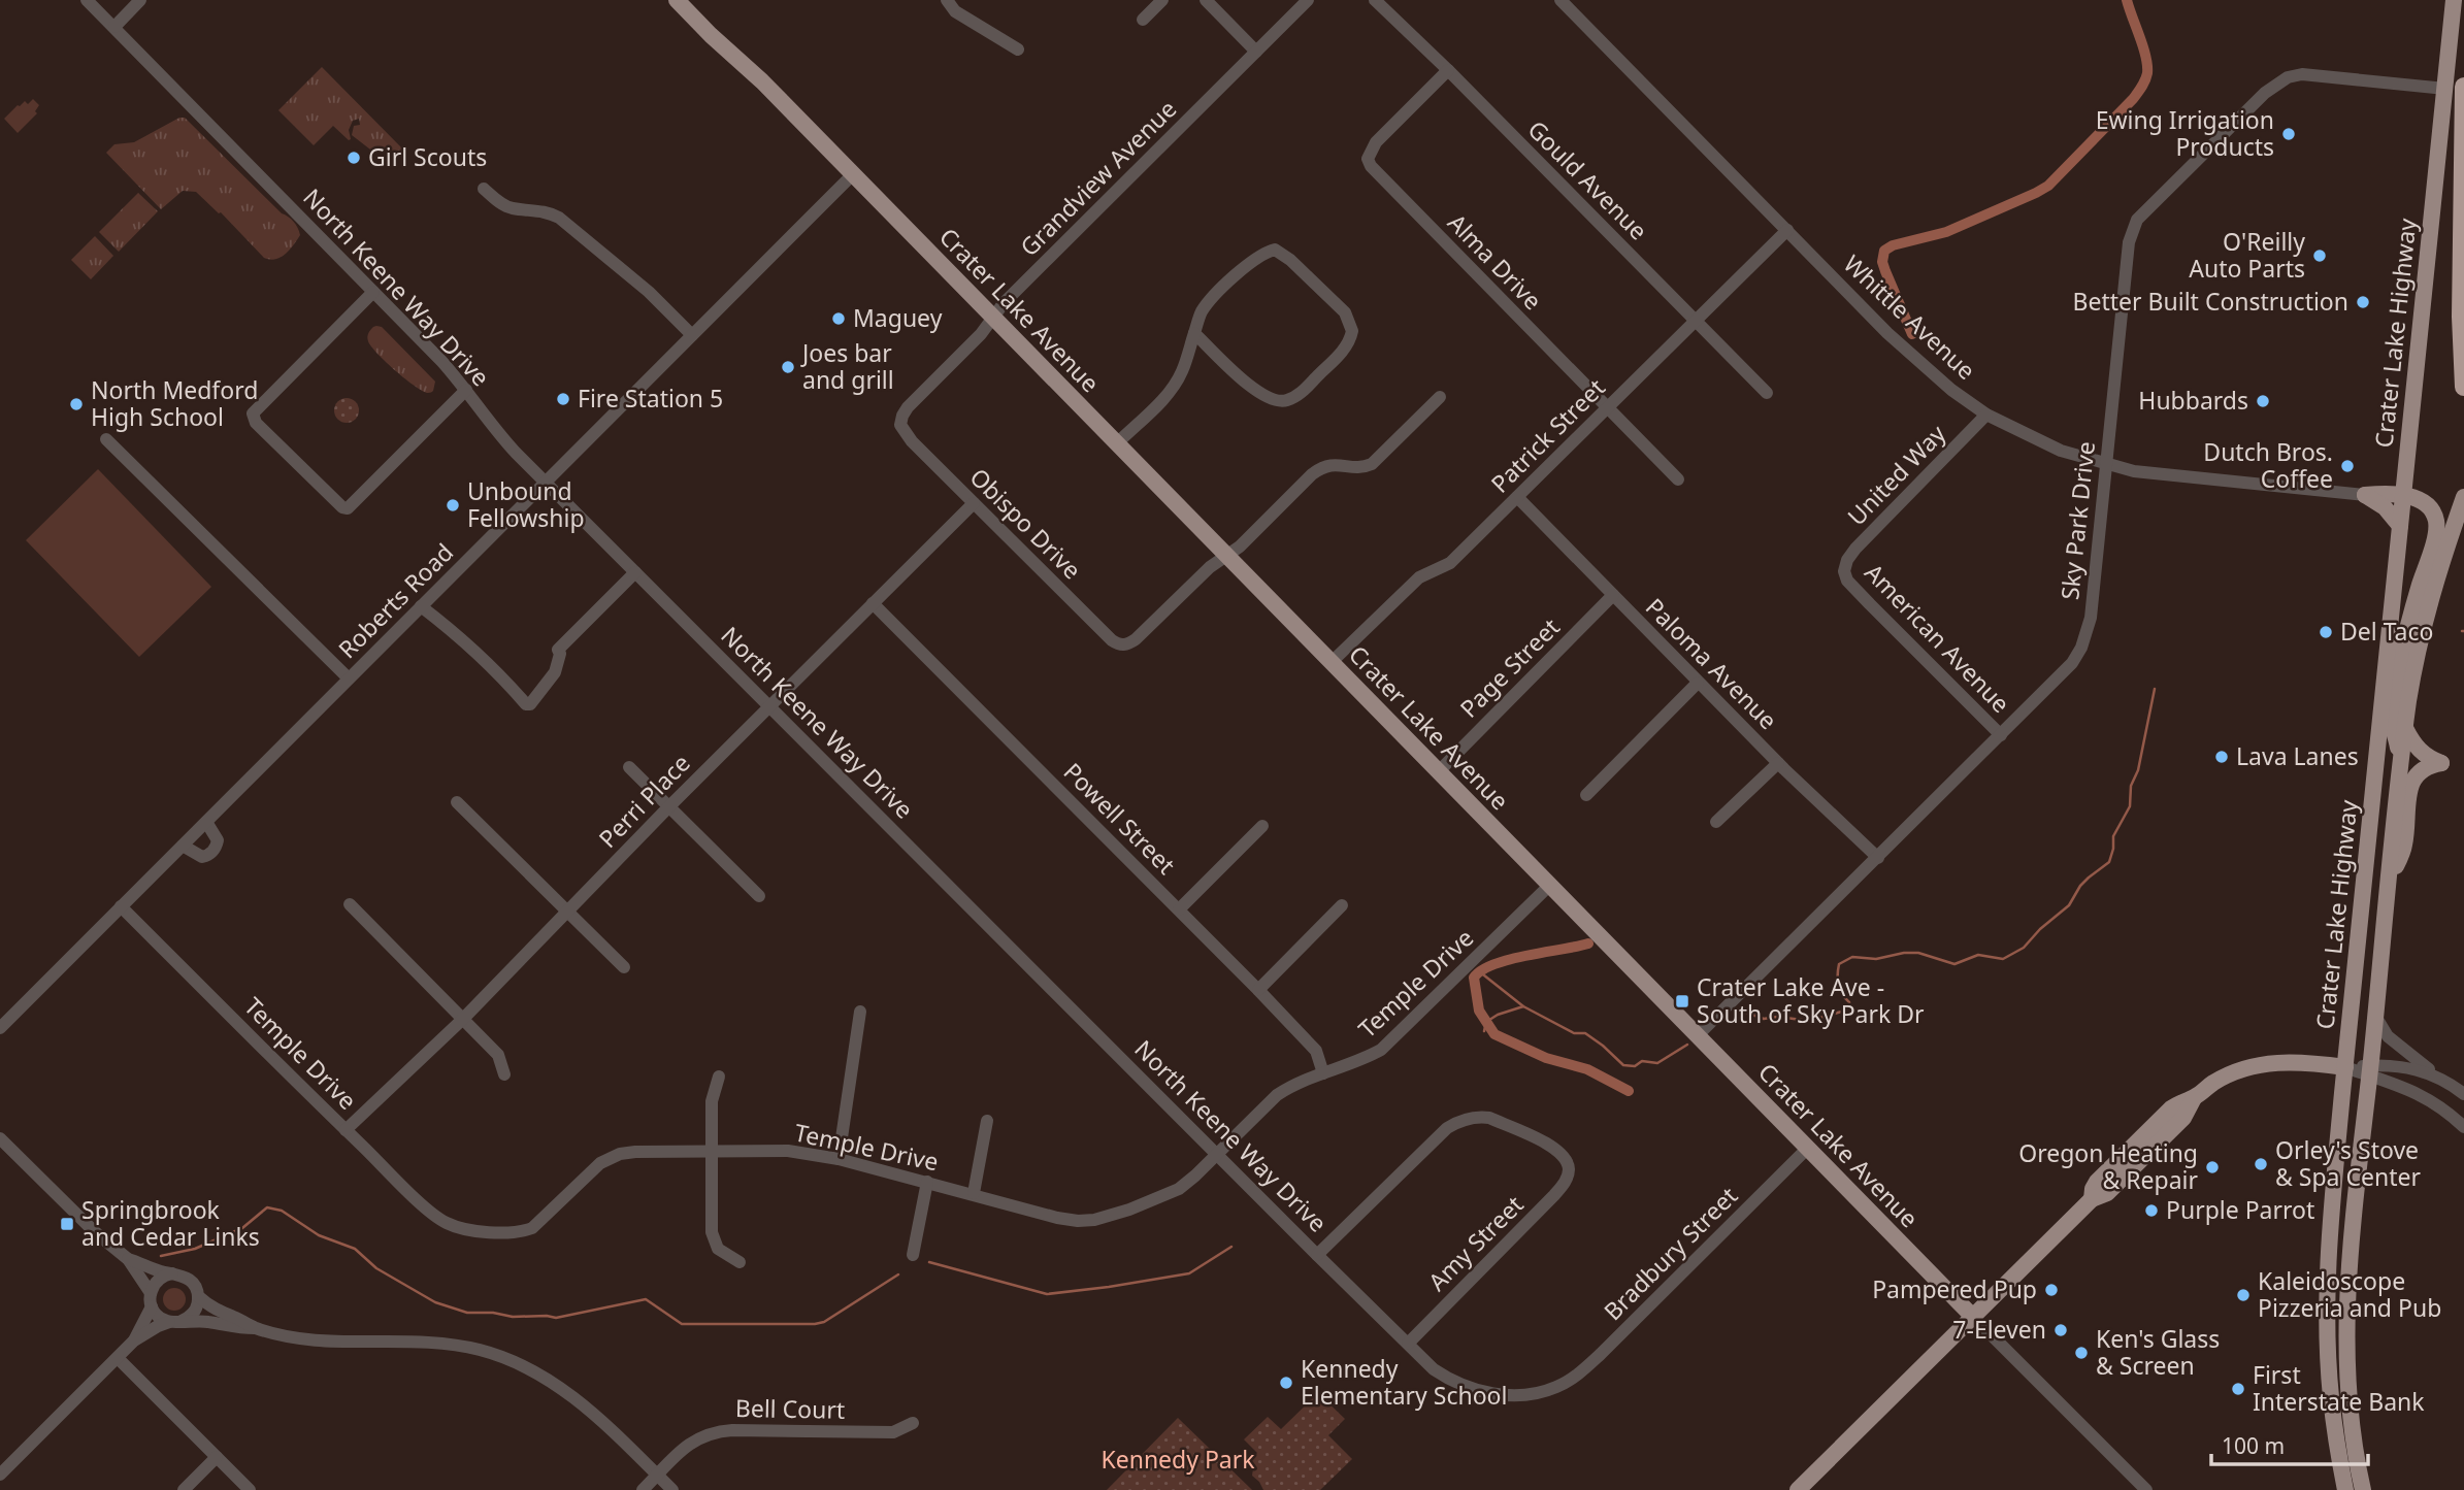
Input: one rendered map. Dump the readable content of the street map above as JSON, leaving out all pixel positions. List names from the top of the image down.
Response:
{
  "streets": {
    "main road": ["Crater Lake Avenue", "Crater Lake Highway"],
    "street": [
      "Grandview Avenue",
      "Gould Avenue",
      "Alma Drive",
      "North Keene Way Drive",
      "Whittle Avenue",
      "Patrick Street",
      "United Way",
      "Sky Park Drive",
      "Obispo Drive",
      "Roberts Road",
      "American Avenue",
      "Paloma Avenue",
      "Page Street",
      "Perri Place",
      "Powell Street",
      "Temple Drive",
      "Amy Street",
      "Bradbury Street",
      "Bell Court"
    ]
  },
  "crossings": [
    ["Grandview Avenue", "Crater Lake Avenue"],
    ["Grandview Avenue", "Obispo Drive"],
    ["Gould Avenue", "Alma Drive"],
    ["Gould Avenue", "Patrick Street"],
    ["Alma Drive", "Patrick Street"],
    ["North Keene Way Drive", "Roberts Road"],
    ["North Keene Way Drive", "Perri Place"],
    ["North Keene Way Drive", "Temple Drive"],
    ["North Keene Way Drive", "Amy Street"],
    ["North Keene Way Drive", "Bradbury Street"],
    ["Crater Lake Avenue", "Patrick Street"],
    ["Crater Lake Avenue", "Sky Park Drive"],
    ["Crater Lake Avenue", "Obispo Drive"],
    ["Crater Lake Avenue", "Roberts Road"],
    ["Crater Lake Avenue", "Page Street"],
    ["Crater Lake Avenue", "Temple Drive"],
    ["Crater Lake Avenue", "Bradbury Street"],
    ["Whittle Avenue", "Patrick Street"],
    ["Whittle Avenue", "United Way"],
    ["Whittle Avenue", "Sky Park Drive"],
    ["Crater Lake Highway", "Sky Park Drive"],
    ["Patrick Street", "Paloma Avenue"],
    ["United Way", "American Avenue"],
    ["Sky Park Drive", "American Avenue"],
    ["Sky Park Drive", "Paloma Avenue"],
    ["Obispo Drive", "Perri Place"],
    ["Roberts Road", "Temple Drive"],
    ["Paloma Avenue", "Page Street"],
    ["Perri Place", "Powell Street"],
    ["Perri Place", "Temple Drive"],
    ["Powell Street", "Temple Drive"]
  ],
  "parks": ["Kennedy Park"],
  "places": {
    "other": [
      "Ewing Irrigation Products",
      "Girl Scouts",
      "O'Reilly Auto Parts",
      "Better Built Construction",
      "Maguey",
      "Joes bar and grill",
      "Fire Station 5",
      "Hubbards",
      "North Medford High School",
      "Dutch Bros. Coffee",
      "Unbound Fellowship",
      "Del Taco",
      "Lava Lanes",
      "Orley's Stove & Spa Center",
      "Oregon Heating & Repair",
      "Purple Parrot",
      "Pampered Pup",
      "Kaleidoscope Pizzeria and Pub",
      "7-Eleven",
      "Ken's Glass & Screen",
      "Kennedy Elementary School",
      "First Interstate Bank"
    ],
    "transit": ["Crater Lake Ave - South of Sky Park Dr", "Springbrook and Cedar Links"]
  },
  "scale_bar": "100 m"
}
